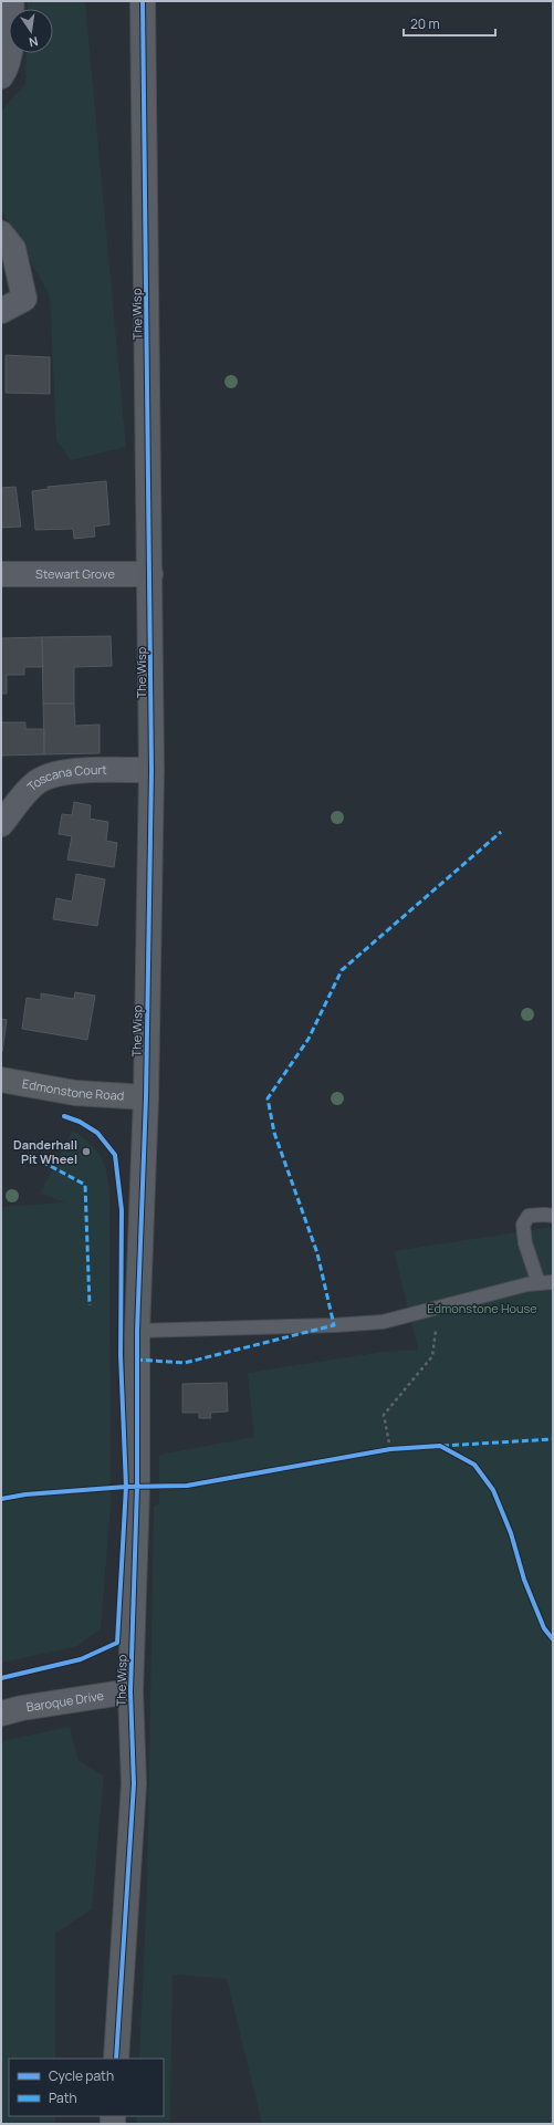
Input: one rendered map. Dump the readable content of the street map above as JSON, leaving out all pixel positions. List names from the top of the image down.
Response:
{
  "streets": {
    "street": [
      "The Wisp",
      "Stewart Grove",
      "Toscana Court",
      "Edmonstone Road",
      "Baroque Drive"
    ]
  },
  "crossings": [
    ["The Wisp", "Stewart Grove"],
    ["The Wisp", "Toscana Court"],
    ["The Wisp", "Edmonstone Road"],
    ["The Wisp", "Baroque Drive"]
  ],
  "parks": ["Edmonstone House"],
  "places": ["Danderhall Pit Wheel"],
  "legend": ["Cycle path", "Path"],
  "scale_bar": "20 m",
  "north": "bottom"
}
